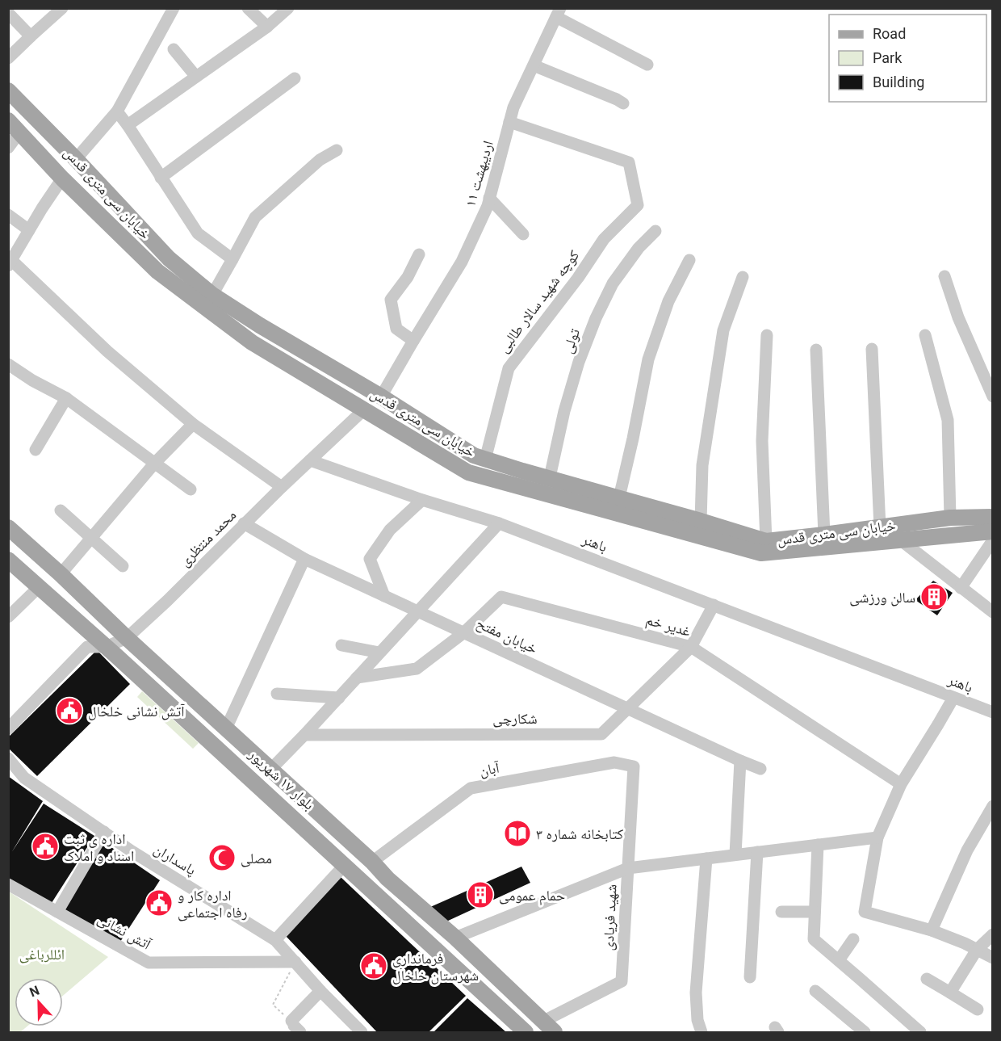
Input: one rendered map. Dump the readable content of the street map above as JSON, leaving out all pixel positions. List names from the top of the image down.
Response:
{
  "streets": {
    "main road": ["خیابان سی متری قدس", "بلوار ١٧ شهریور"],
    "street": [
      "۱۱ اردیبهشت",
      "کوچه شهید سالار طالبی",
      "تولی",
      "محمد منتظری",
      "باهنر",
      "غدیر خم",
      "خیابان مفتح",
      "شکارچی",
      "آبان",
      "پاسداران",
      "شهید فریادی",
      "آتش نشانی"
    ]
  },
  "crossings": [
    ["۱۱ اردیبهشت", "خیابان سی متری قدس"],
    ["۱۱ اردیبهشت", "کوچه شهید سالار طالبی"],
    ["خیابان سی متری قدس", "کوچه شهید سالار طالبی"],
    ["خیابان سی متری قدس", "تولی"],
    ["خیابان سی متری قدس", "محمد منتظری"],
    ["محمد منتظری", "باهنر"],
    ["محمد منتظری", "خیابان مفتح"],
    ["محمد منتظری", "بلوار ١٧ شهریور"],
    ["باهنر", "شکارچی"],
    ["غدیر خم", "خیابان مفتح"],
    ["غدیر خم", "شکارچی"],
    ["خیابان مفتح", "شکارچی"],
    ["آبان", "بلوار ١٧ شهریور"],
    ["آبان", "شهید فریادی"],
    ["بلوار ١٧ شهریور", "شهید فریادی"],
    ["پاسداران", "آتش نشانی"]
  ],
  "parks": ["ائللرباغی"],
  "places": {
    "building": ["سالن ورزشی", "حمام عمومی"],
    "public building": [
      "آتش نشانی خلخال",
      "اداره ی ثبت اسناد و املاک",
      "اداره کار و رفاه اجتماعی",
      "فرمانداری شهرستان خلخال"
    ],
    "library": ["کتابخانه شماره ۳"],
    "mosque": ["مصلی"]
  },
  "legend": ["Road", "Park", "Building"],
  "north": "top"
}
